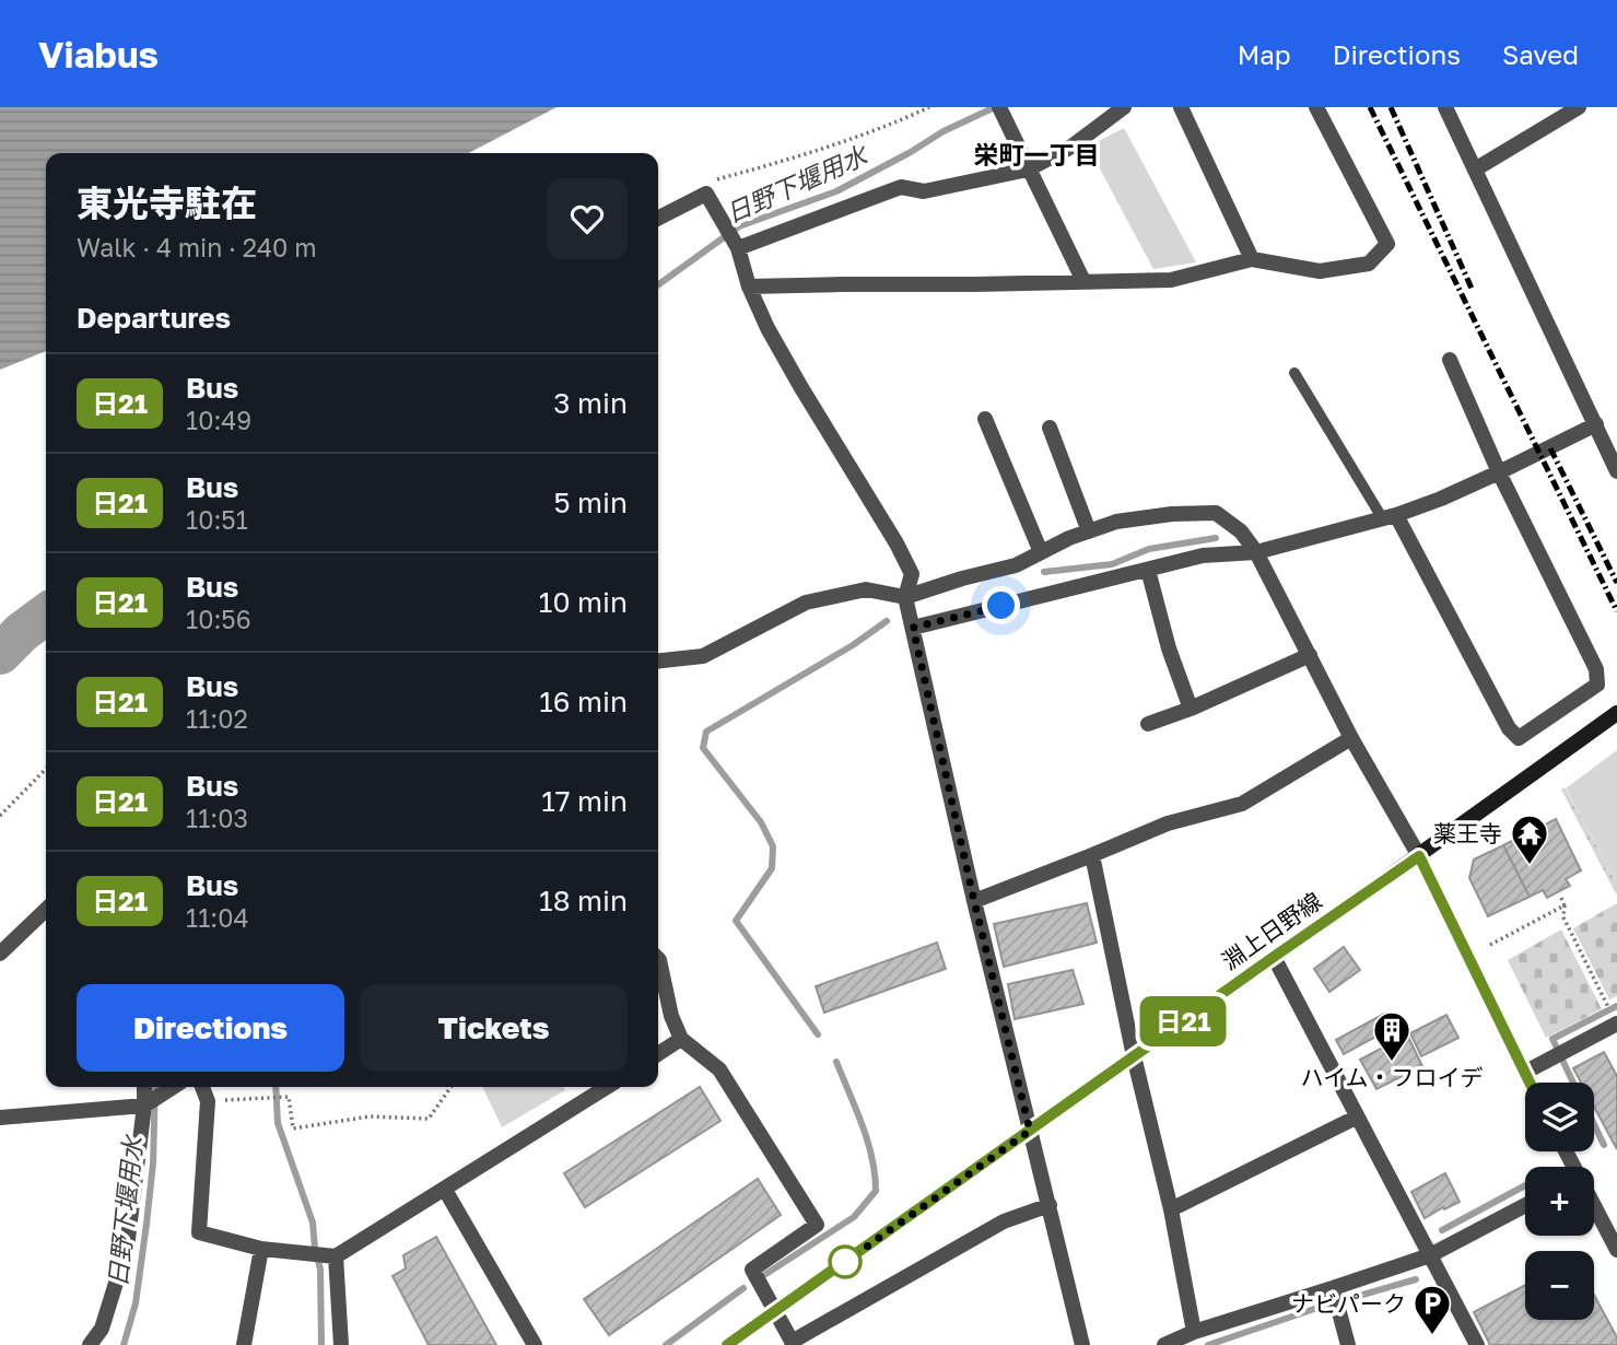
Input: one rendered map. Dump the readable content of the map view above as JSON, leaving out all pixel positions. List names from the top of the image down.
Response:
{
  "streets": {
    "main road": ["淵上日野線"]
  },
  "districts": ["栄町一丁目"],
  "water": ["日野下堰用水"],
  "places": {
    "temple": ["薬王寺"],
    "building": ["ハイム・フロイデ"],
    "parking": ["ナビパーク"]
  },
  "lines": ["bus line 日21"],
  "page": {
    "header": "Viabus",
    "nav": ["Map", "Directions", "Saved"],
    "on_map": "日21",
    "heading": [
      ["東光寺駐在", "Walk · 4 min · 240 m"],
      "Departures"
    ],
    "list": [
      {
        "mark": "日21",
        "name": "Bus",
        "note": "10:49",
        "value": "3 min"
      },
      {
        "mark": "日21",
        "name": "Bus",
        "note": "10:51",
        "value": "5 min"
      },
      {
        "mark": "日21",
        "name": "Bus",
        "note": "10:56",
        "value": "10 min"
      },
      {
        "mark": "日21",
        "name": "Bus",
        "note": "11:02",
        "value": "16 min"
      },
      {
        "mark": "日21",
        "name": "Bus",
        "note": "11:03",
        "value": "17 min"
      },
      {
        "mark": "日21",
        "name": "Bus",
        "note": "11:04",
        "value": "18 min"
      }
    ],
    "buttons": ["Directions", "Tickets"],
    "map_buttons": ["+", "−"]
  }
}
